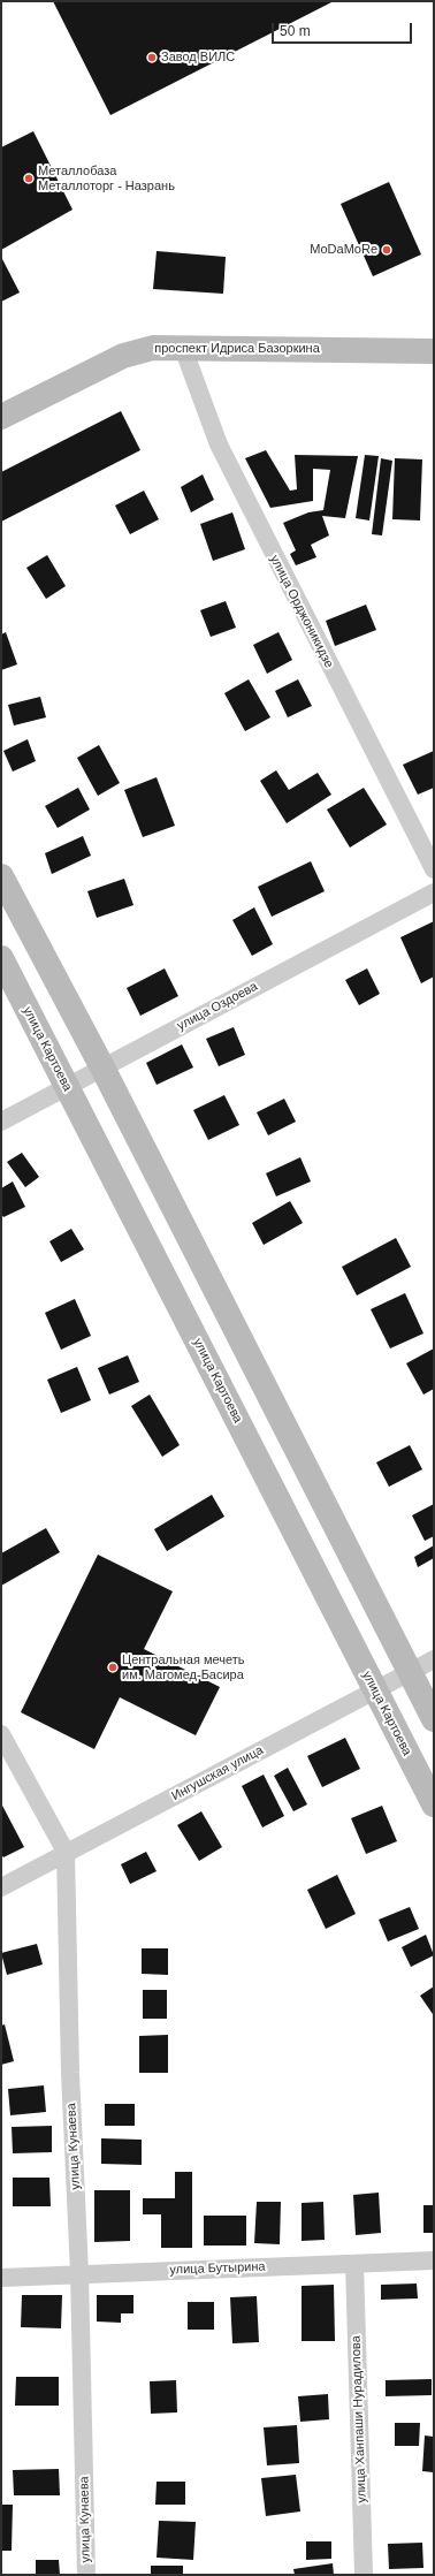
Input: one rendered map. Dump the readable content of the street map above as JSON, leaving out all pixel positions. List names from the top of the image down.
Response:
{
  "streets": {
    "main road": ["проспект Идриса Базоркина", "улица Картоева"],
    "street": [
      "улица Орджоникидзе",
      "улица Оздоева",
      "Ингушская улица",
      "улица Кунаева",
      "улица Бутырина",
      "улица Ханпаши Нурадилова"
    ]
  },
  "crossings": [
    ["проспект Идриса Базоркина", "улица Орджоникидзе"],
    ["улица Оздоева", "улица Картоева"],
    ["улица Картоева", "Ингушская улица"],
    ["Ингушская улица", "улица Кунаева"],
    ["улица Кунаева", "улица Бутырина"],
    ["улица Бутырина", "улица Ханпаши Нурадилова"]
  ],
  "places": [
    "Завод ВИЛС",
    "Металлобаза Металлоторг - Назрань",
    "MoDaMoRe",
    "Центральная мечеть им. Магомед-Басира"
  ],
  "scale_bar": "50 m"
}
